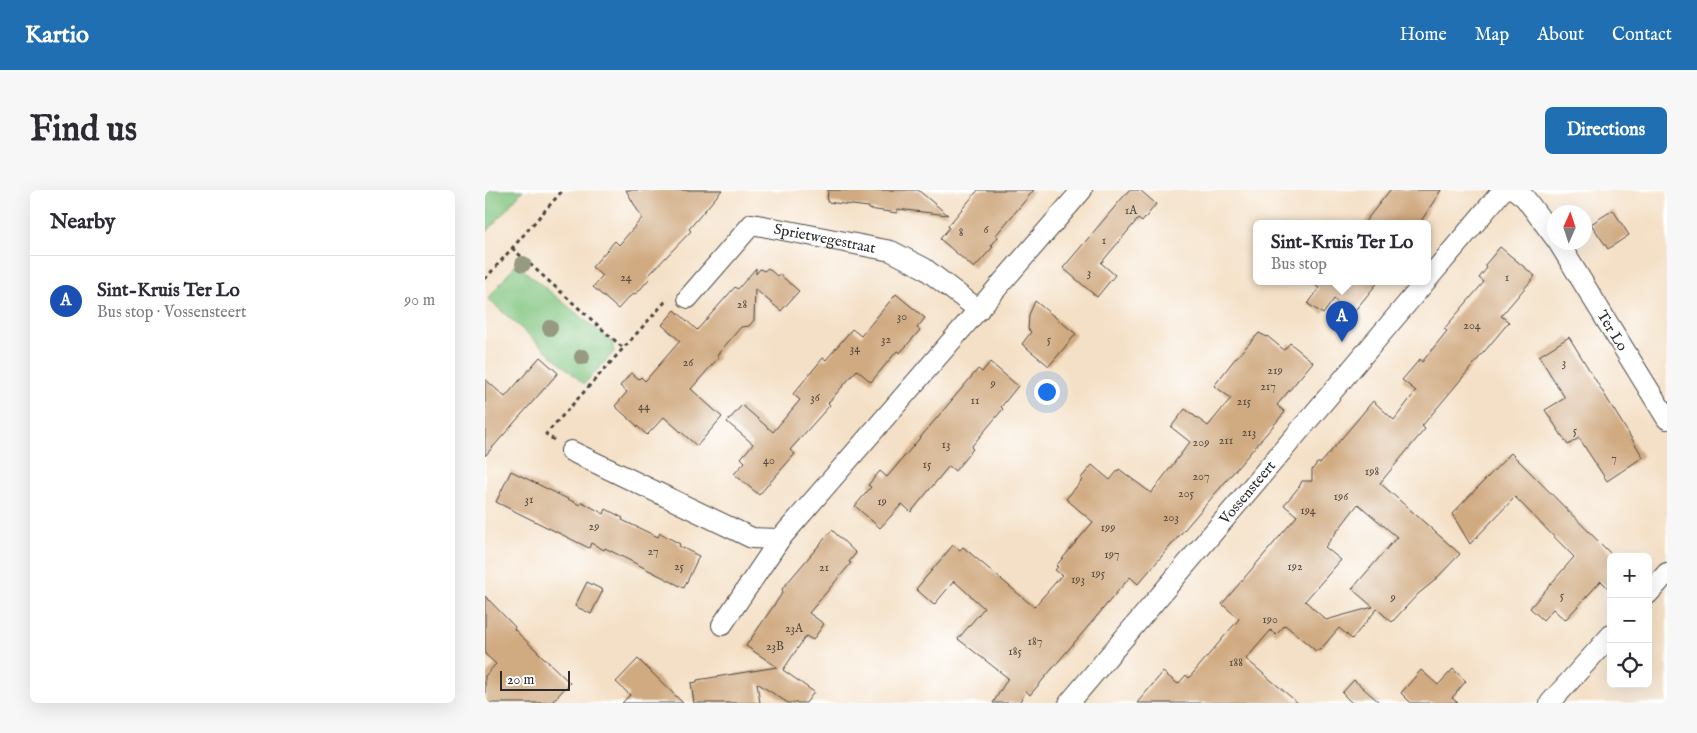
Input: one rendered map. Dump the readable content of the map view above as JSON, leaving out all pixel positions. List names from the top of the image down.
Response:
{
  "streets": {
    "street": ["Sprietwegestraat", "Ter Lo", "Vossensteert"]
  },
  "house_numbers": [
    "1A",
    "6",
    "8",
    "1",
    "3",
    "24",
    "1",
    "28",
    "30",
    "204",
    "32",
    "5",
    "34",
    "26",
    "3",
    "219",
    "9",
    "217",
    "36",
    "11",
    "215",
    "44",
    "5",
    "213",
    "211",
    "209",
    "13",
    "7",
    "40",
    "15",
    "198",
    "207",
    "205",
    "196",
    "31",
    "19",
    "194",
    "203",
    "29",
    "199",
    "27",
    "197",
    "25",
    "192",
    "21",
    "195",
    "193",
    "5",
    "9",
    "190",
    "23A",
    "187",
    "23B",
    "185",
    "188"
  ],
  "scale_bar": "20 m",
  "north": "top",
  "page": {
    "header": "Kartio",
    "nav": [
      "Home",
      "Map",
      "About",
      "Contact"
    ],
    "buttons": "Directions",
    "title": "Find us",
    "heading": "Nearby",
    "popup": ["Sint-Kruis Ter Lo", "Bus stop"],
    "list": [
      {
        "mark": "A",
        "name": "Sint-Kruis Ter Lo",
        "note": "Bus stop · Vossensteert",
        "value": "90 m"
      }
    ],
    "pins": "A",
    "map_buttons": ["+", "−"],
    "scale": "20 m"
  }
}
